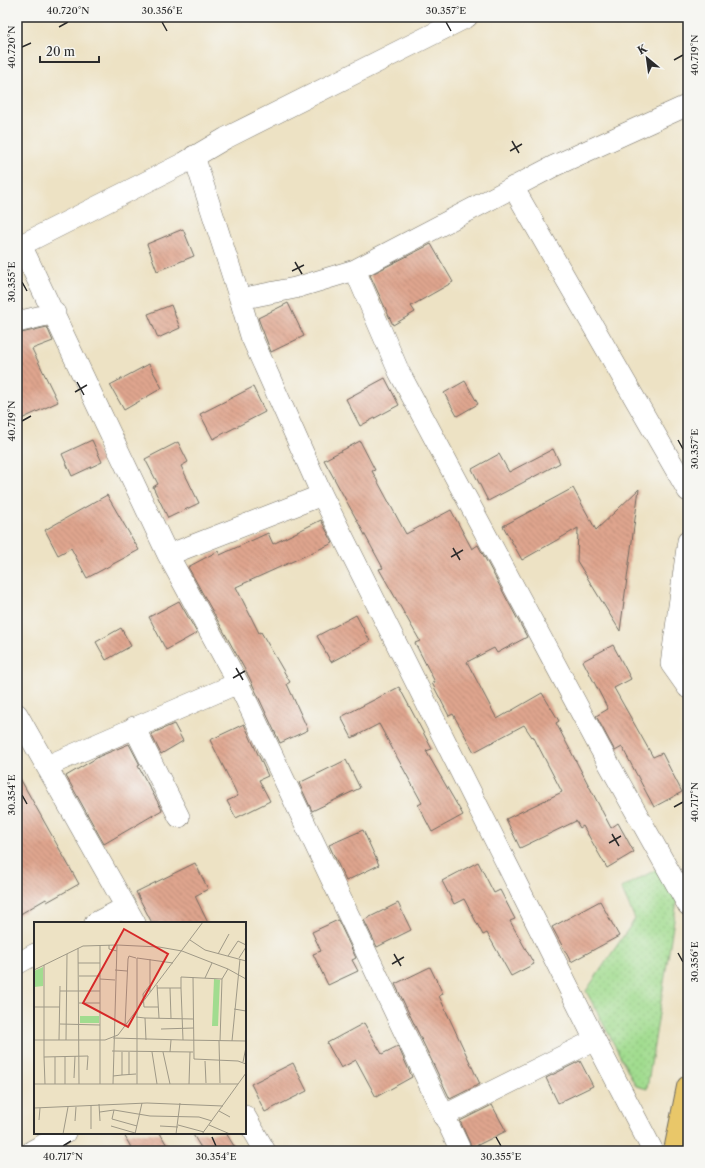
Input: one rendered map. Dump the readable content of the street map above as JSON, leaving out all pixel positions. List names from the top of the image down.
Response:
{
  "scale_bar": "20 m",
  "north": "top left",
  "coordinates": [
    "40.720°N",
    "30.356°E",
    "30.357°E",
    "40.719°N",
    "30.355°E",
    "30.354°E",
    "40.717°N"
  ]
}
